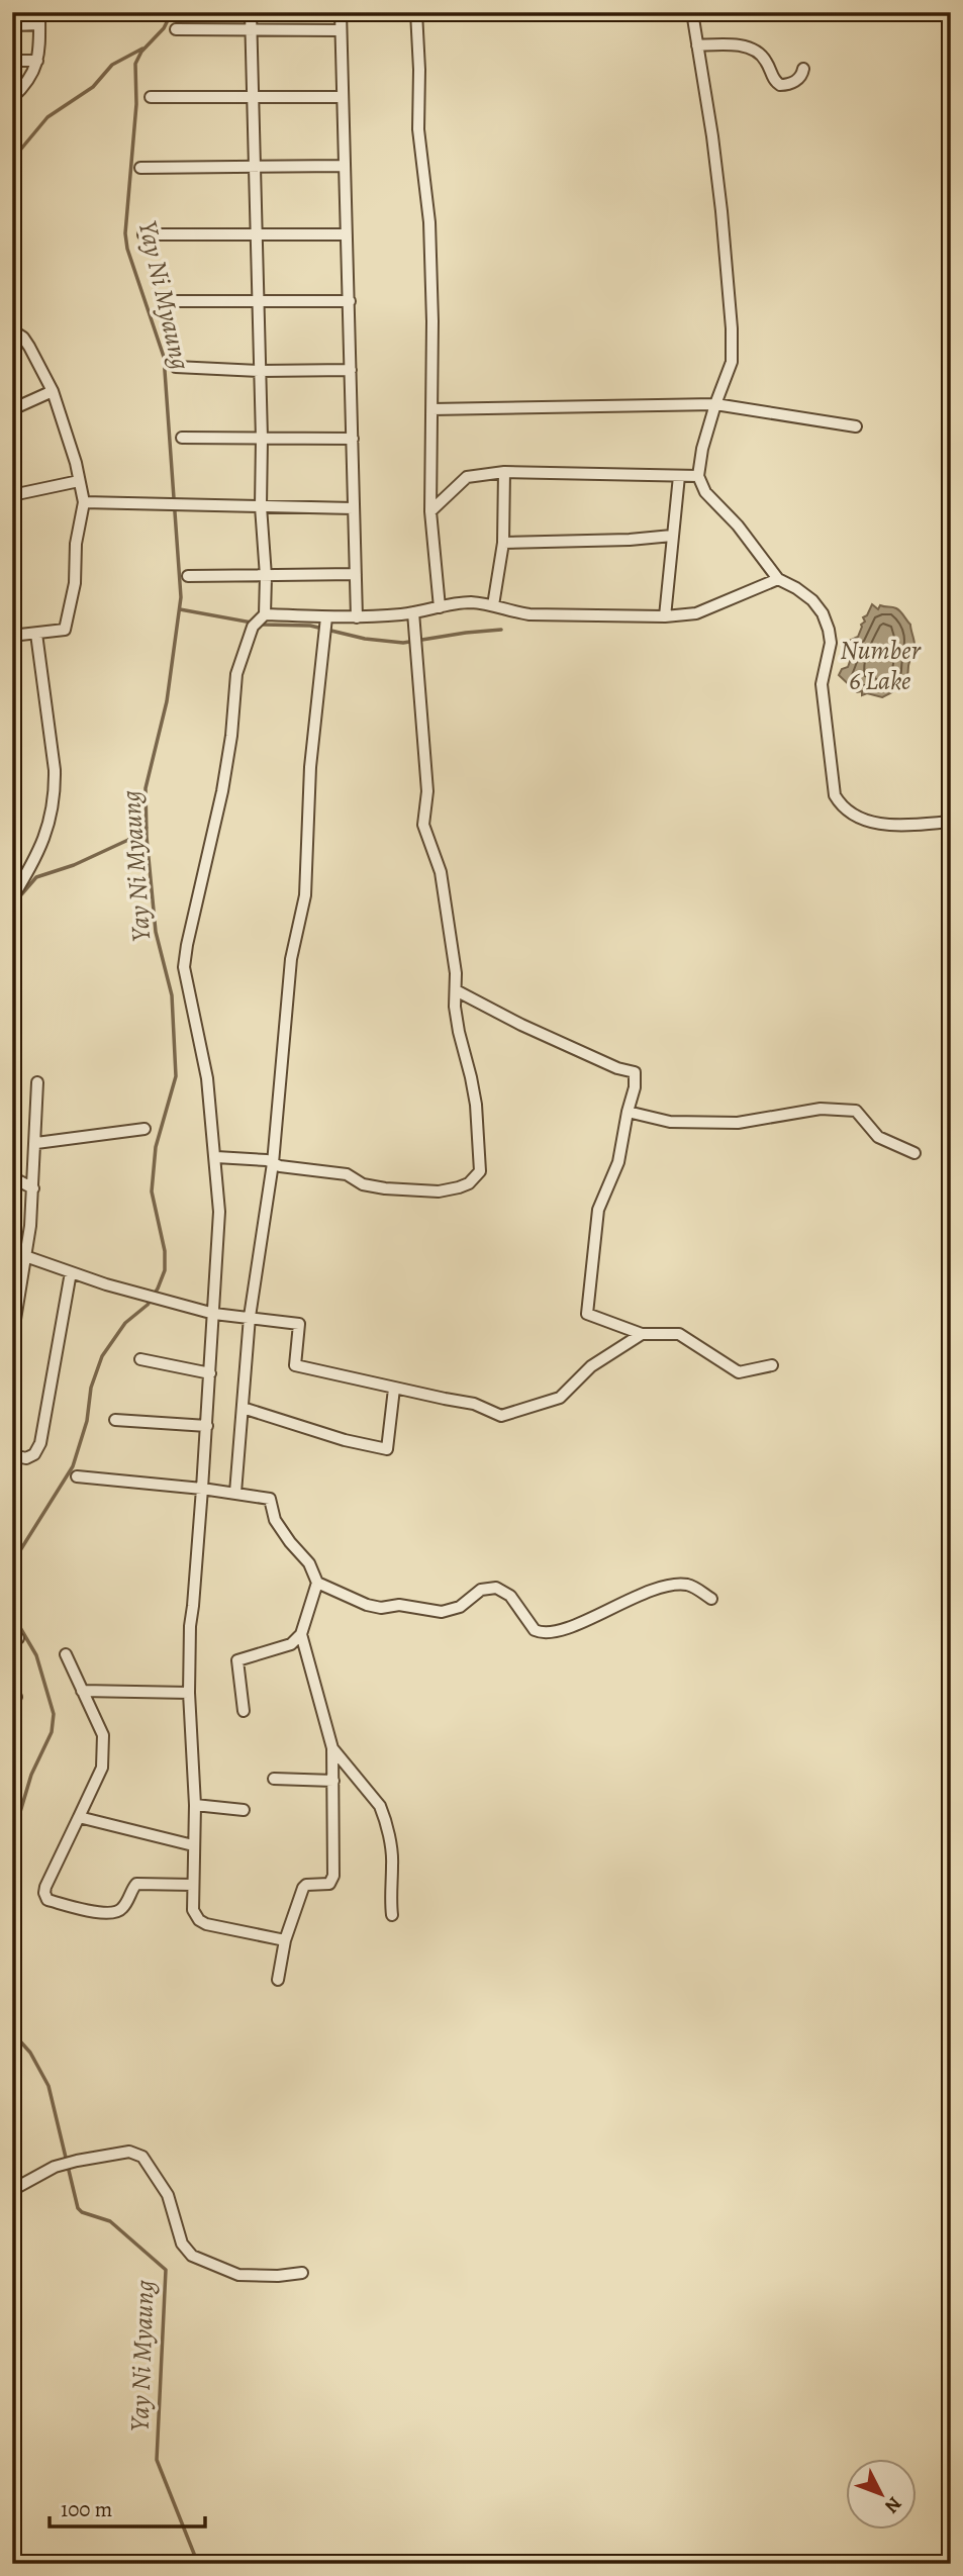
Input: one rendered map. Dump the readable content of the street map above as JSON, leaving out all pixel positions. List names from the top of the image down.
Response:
{
  "water": ["Yay Ni Myaung", "Number 6 Lake"],
  "scale_bar": "100 m",
  "north": "bottom right"
}
